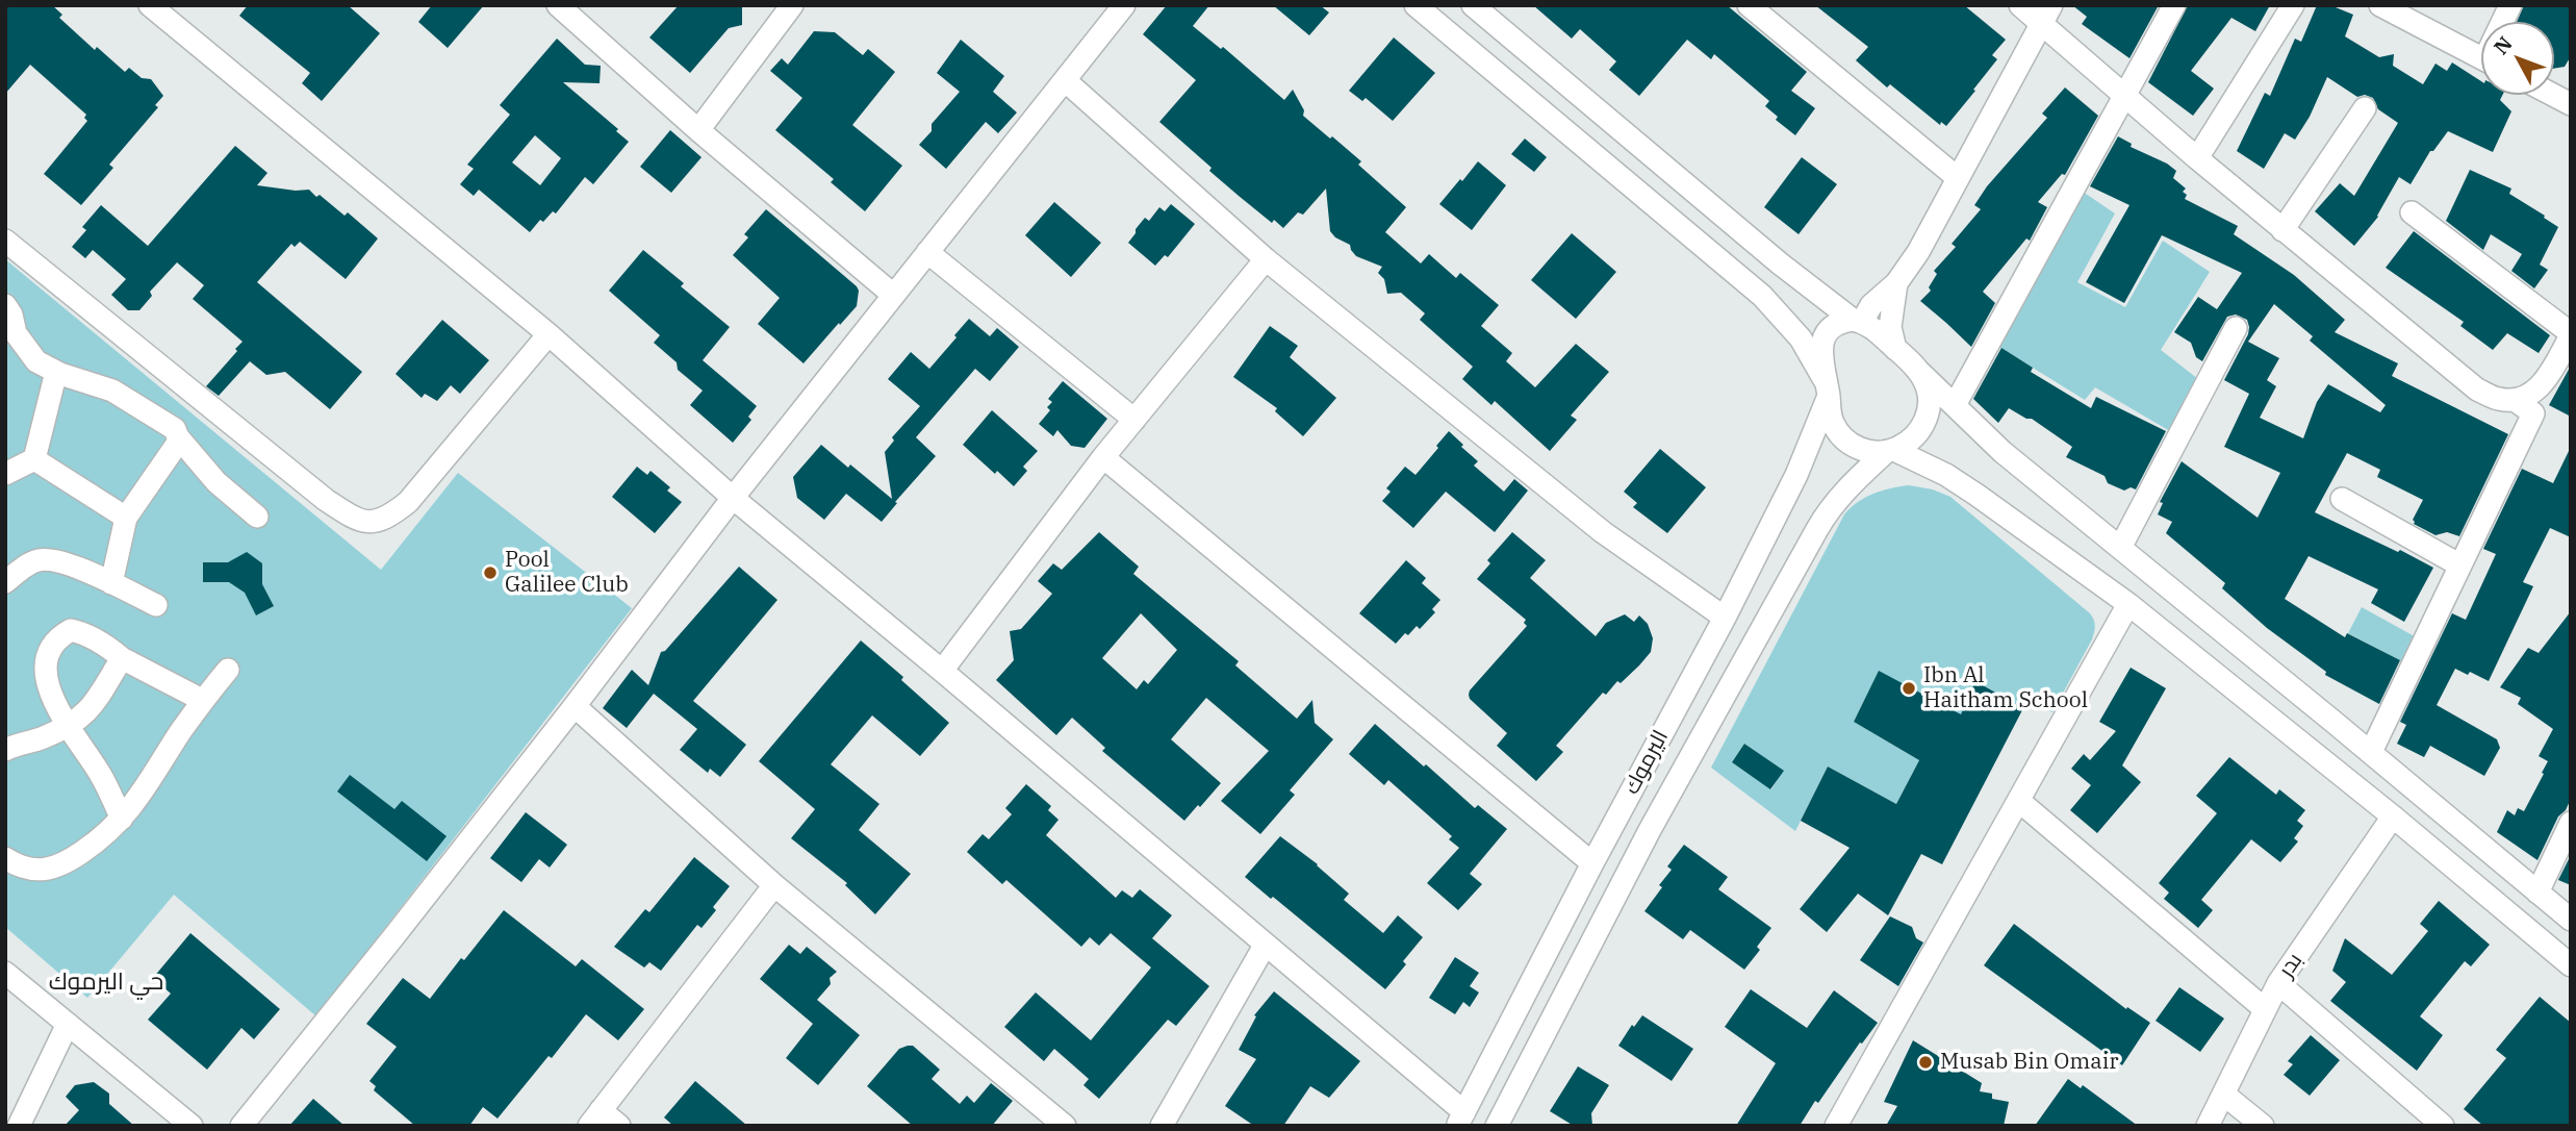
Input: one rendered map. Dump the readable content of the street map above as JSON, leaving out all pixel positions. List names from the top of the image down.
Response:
{
  "streets": {
    "street": ["اليرموك", "بدر"]
  },
  "districts": ["حي اليرموك"],
  "places": ["Pool Galilee Club", "Ibn Al Haitham School", "Musab Bin Omair"],
  "north": "top left"
}
